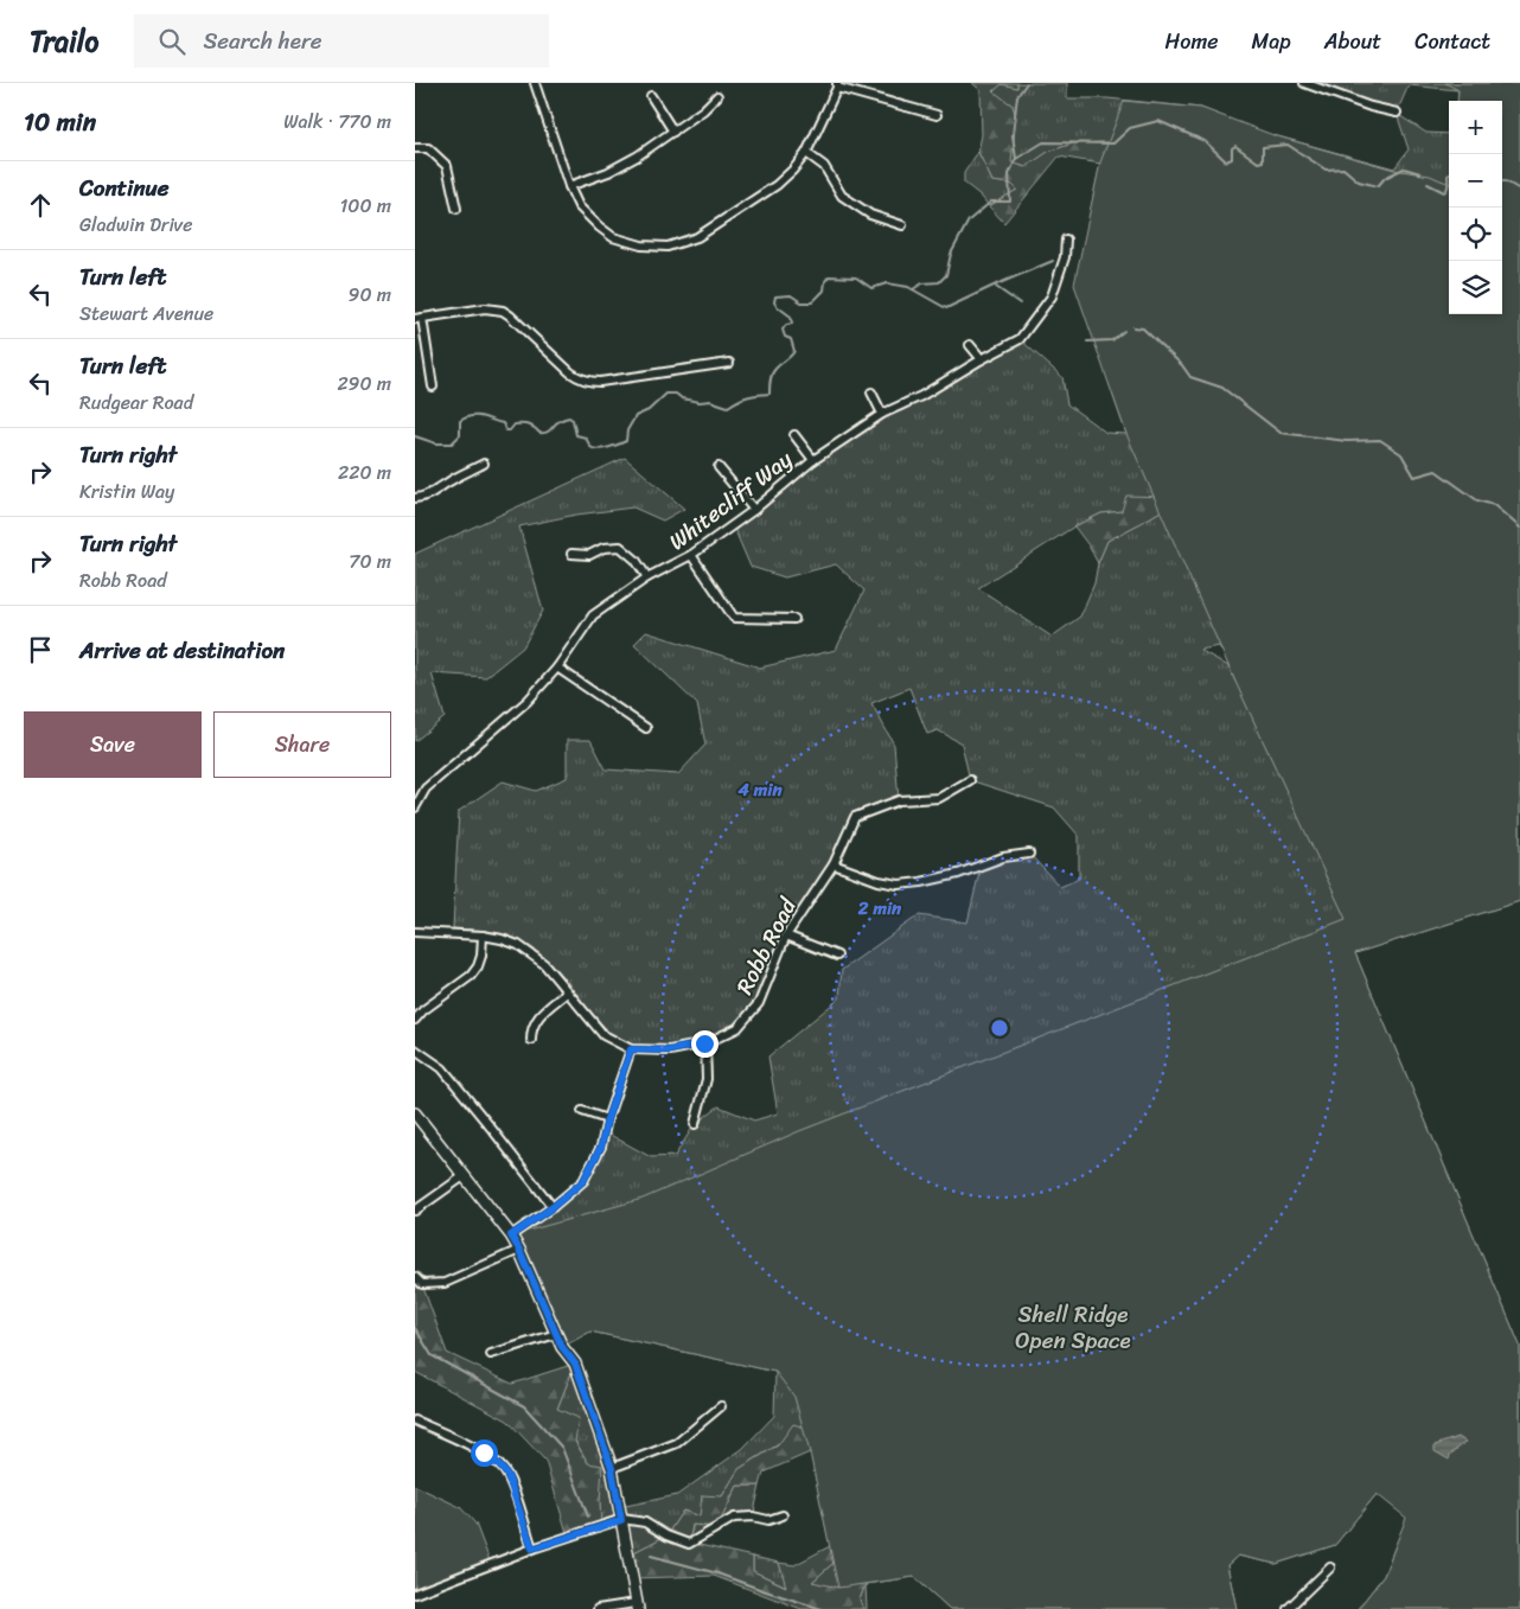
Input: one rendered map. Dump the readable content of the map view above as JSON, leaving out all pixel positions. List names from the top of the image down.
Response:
{
  "streets": {
    "street": ["Whitecliff Way", "Robb Road"]
  },
  "parks": ["Shell Ridge Open Space"],
  "page": {
    "header": "Trailo",
    "search": "Search here",
    "nav": [
      "Home",
      "Map",
      "About",
      "Contact"
    ],
    "heading": ["10 min", "Walk · 770 m"],
    "map_buttons": ["+", "−"],
    "list": [
      ["Continue", "Gladwin Drive", "100 m"],
      ["Turn left", "Stewart Avenue", "90 m"],
      ["Turn left", "Rudgear Road", "290 m"],
      ["Turn right", "Kristin Way", "220 m"],
      ["Turn right", "Robb Road", "70 m"],
      "Arrive at destination"
    ],
    "buttons": ["Save", "Share"]
  },
  "rings": ["4 min", "2 min"]
}
